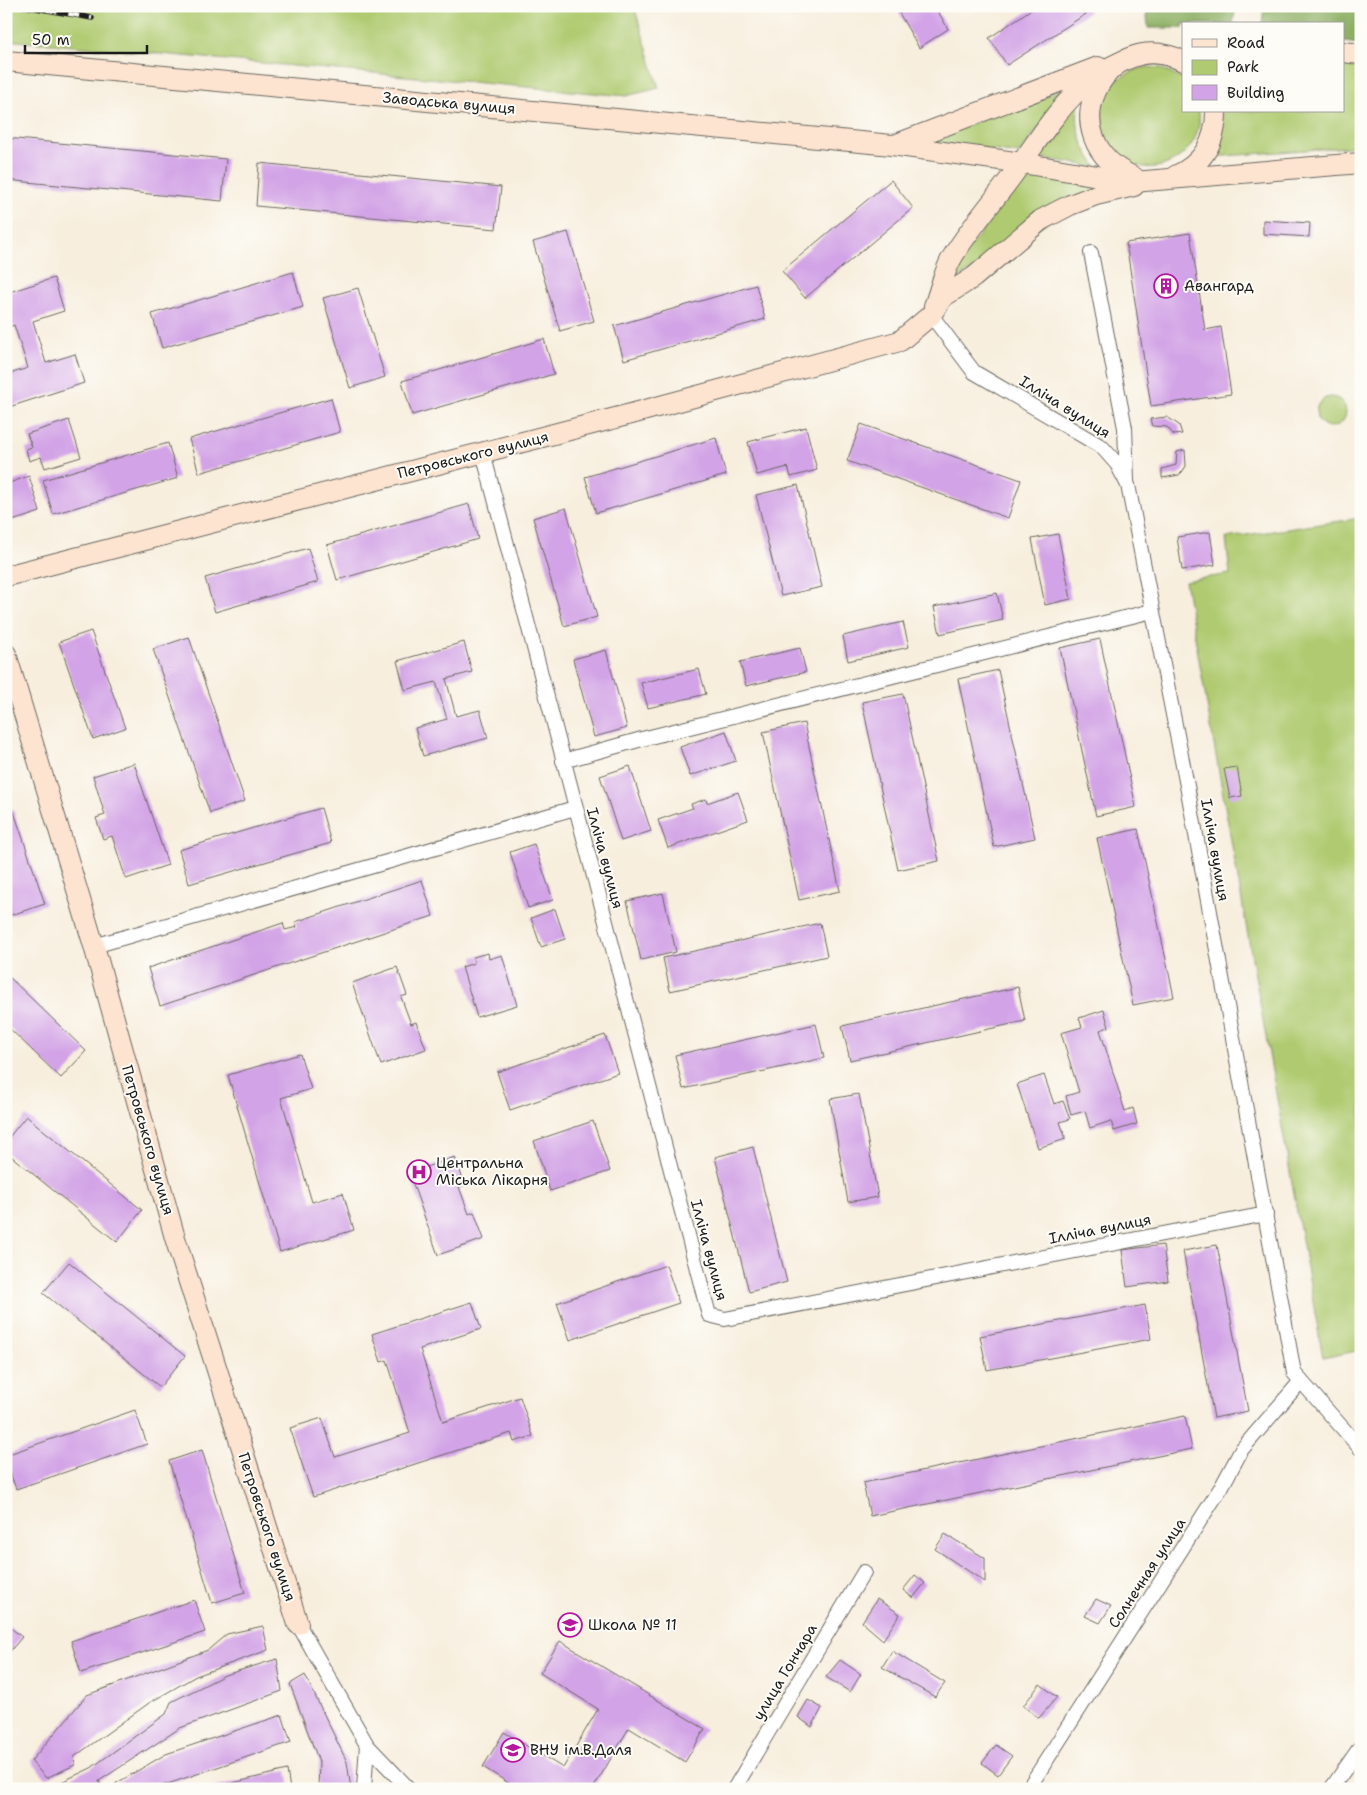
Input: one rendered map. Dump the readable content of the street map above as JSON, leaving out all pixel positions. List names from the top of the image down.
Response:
{
  "streets": {
    "main road": ["Заводська вулиця", "Петровського вулиця"],
    "street": ["Ілліча вулиця", "Солнечная улица", "улица Гончара"]
  },
  "crossings": [
    ["Заводська вулиця", "Петровського вулиця"],
    ["Ілліча вулиця", "Петровського вулиця"],
    ["Ілліча вулиця", "Солнечная улица"]
  ],
  "places": {
    "building": ["Авангард"],
    "hospital": ["Центральна Міська Лікарня"],
    "school or university": ["Школа № 11", "ВНУ ім.В.Даля"]
  },
  "legend": ["Road", "Park", "Building"],
  "scale_bar": "50 m"
}
